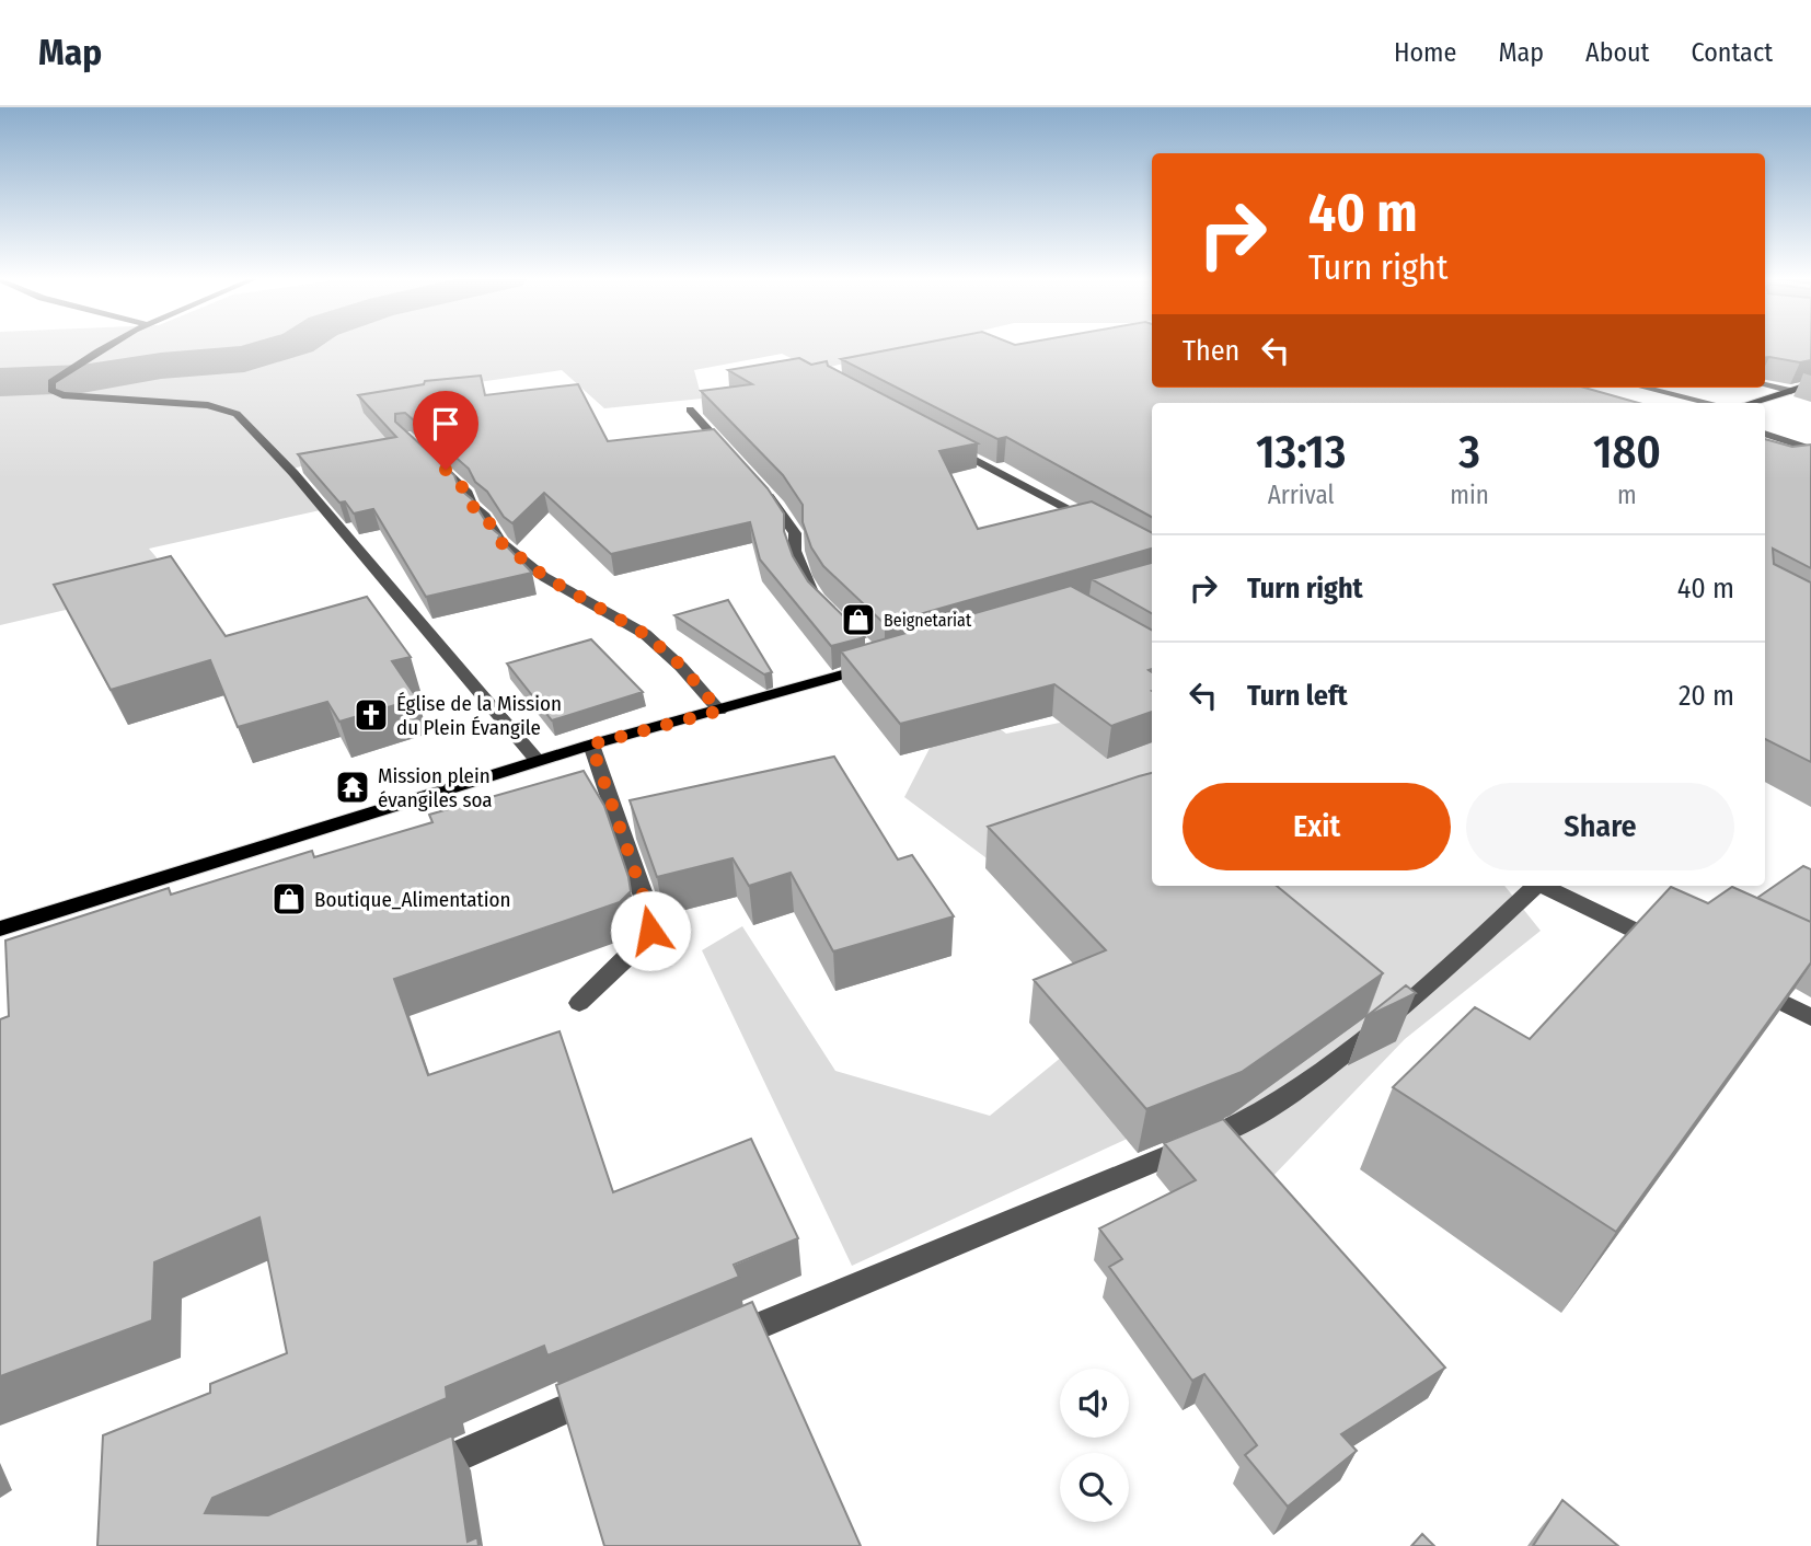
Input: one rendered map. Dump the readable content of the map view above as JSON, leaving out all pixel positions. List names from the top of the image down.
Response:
{
  "places": {
    "shop": ["Beignetariat", "Boutique_Alimentation"],
    "church": ["Église de la Mission du Plein Évangile"],
    "temple": ["Mission plein évangiles soa"]
  },
  "page": {
    "header": "Map",
    "nav": [
      "Home",
      "Map",
      "About",
      "Contact"
    ],
    "turn": ["40 m", "Turn right"],
    "then": "Then",
    "eta": [
      "13:13",
      "Arrival",
      "3",
      "min",
      "180",
      "m"
    ],
    "list": [
      {
        "name": "Turn right",
        "value": "40 m"
      },
      {
        "name": "Turn left",
        "value": "20 m"
      }
    ],
    "buttons": ["Exit", "Share"]
  }
}
